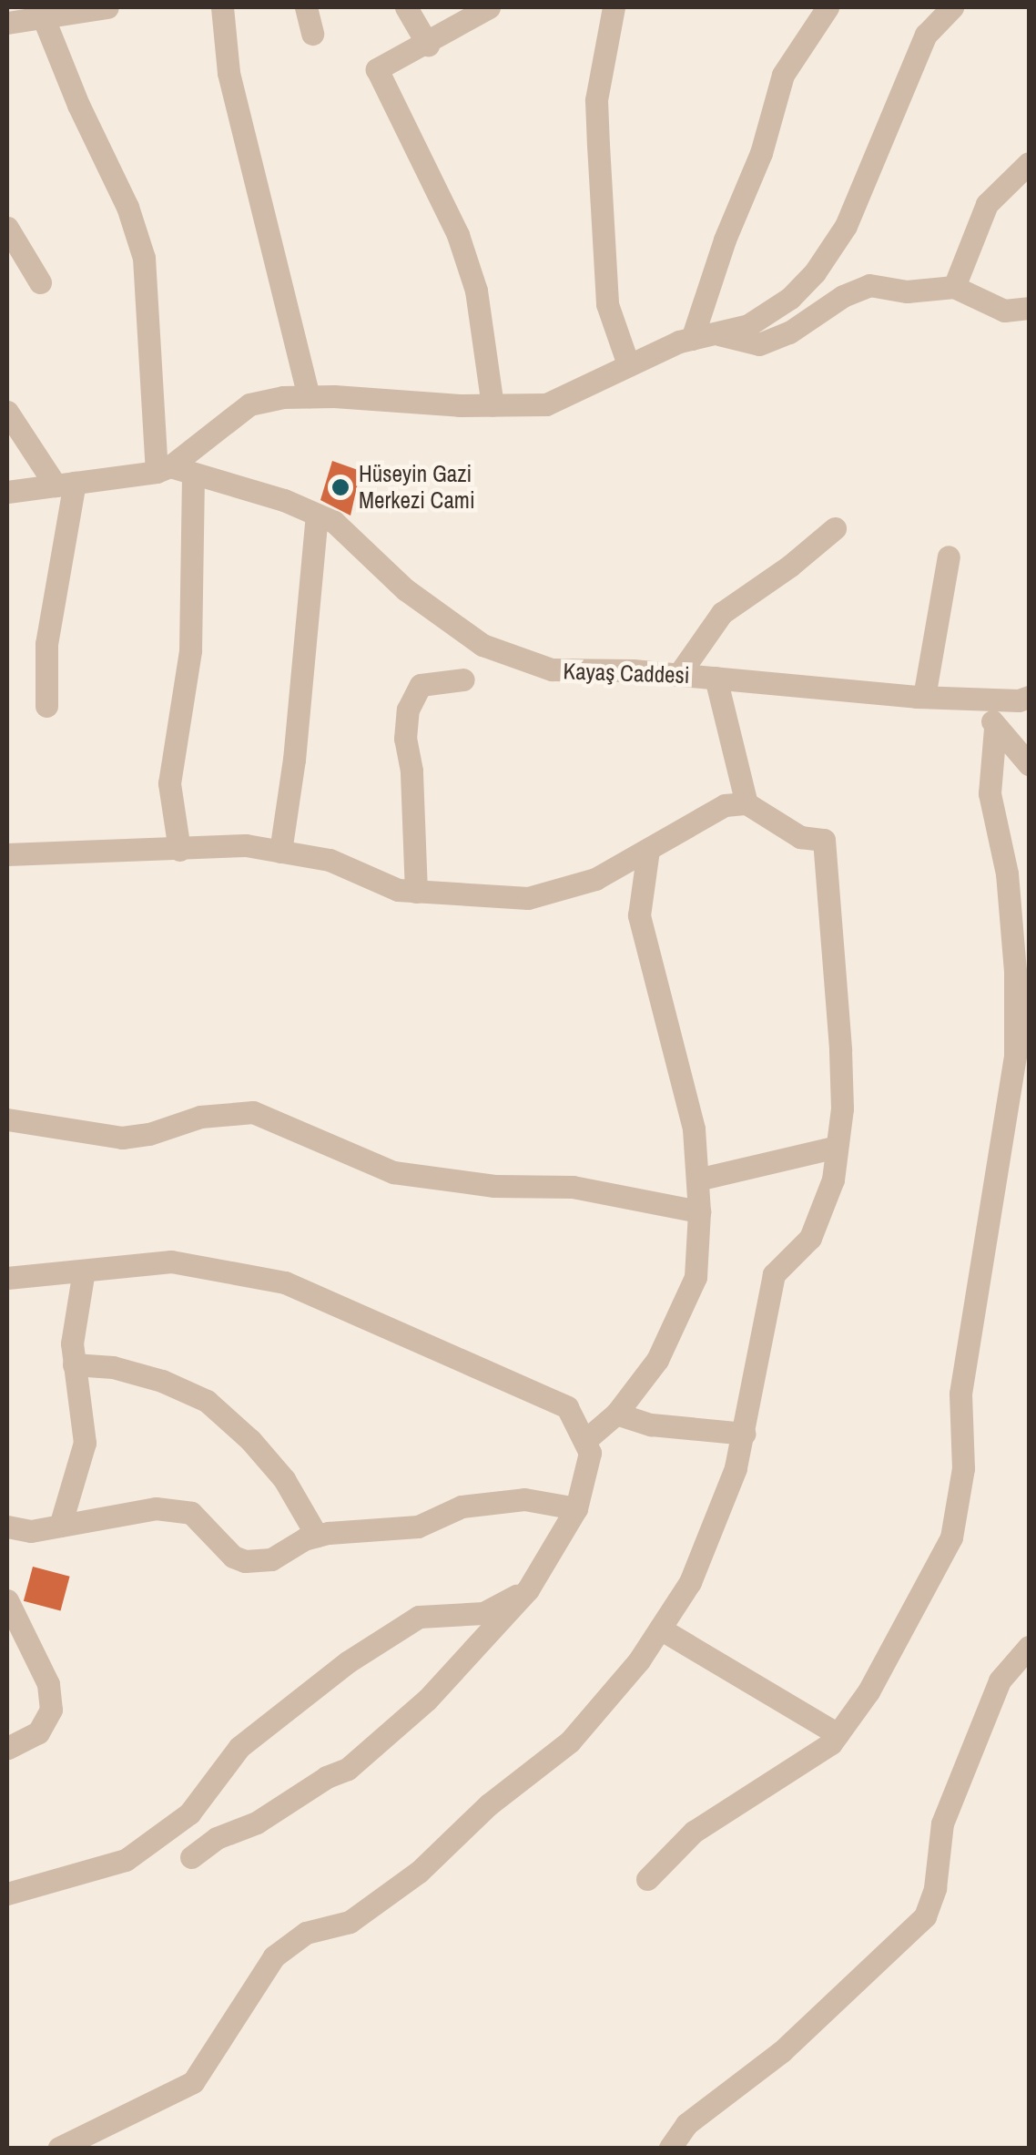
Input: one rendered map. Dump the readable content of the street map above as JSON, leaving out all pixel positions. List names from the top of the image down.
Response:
{
  "streets": {
    "street": ["Kayaş Caddesi"]
  },
  "places": ["Hüseyin Gazi Merkezi Cami"]
}
